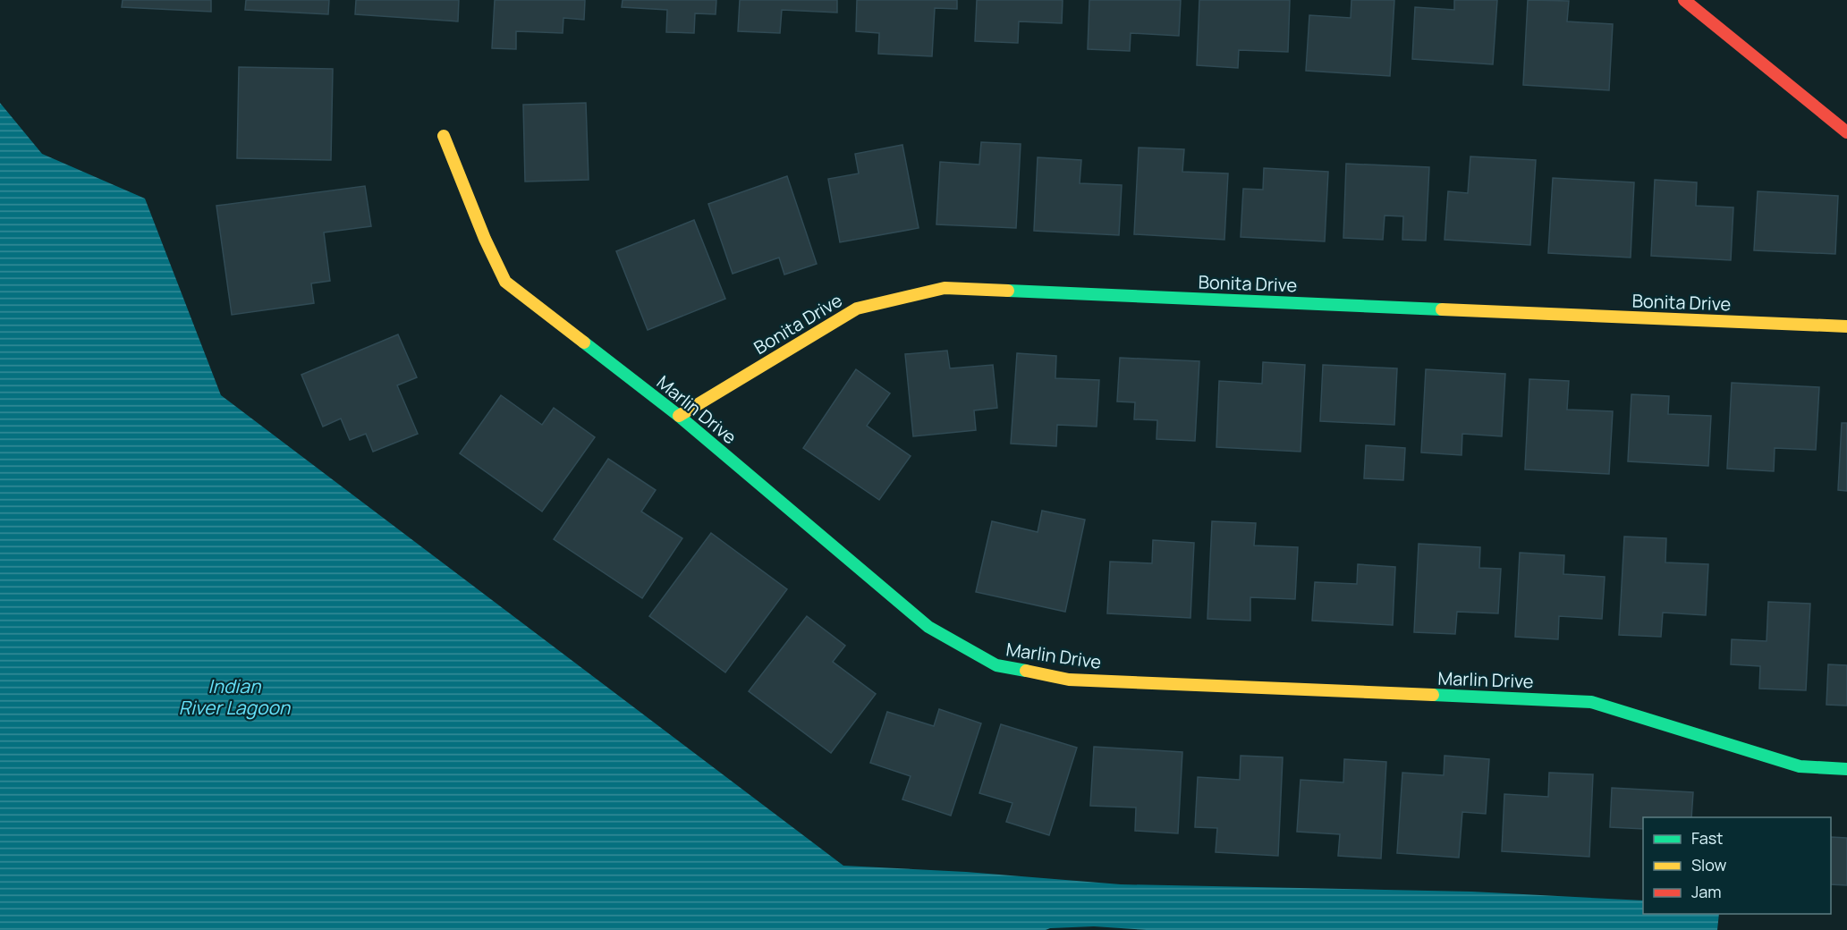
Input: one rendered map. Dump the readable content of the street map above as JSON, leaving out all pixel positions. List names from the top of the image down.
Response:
{
  "streets": {
    "street": ["Bonita Drive", "Marlin Drive"]
  },
  "crossings": [
    ["Bonita Drive", "Marlin Drive"]
  ],
  "water": ["Indian River Lagoon"],
  "legend": ["Fast", "Slow", "Jam"]
}
